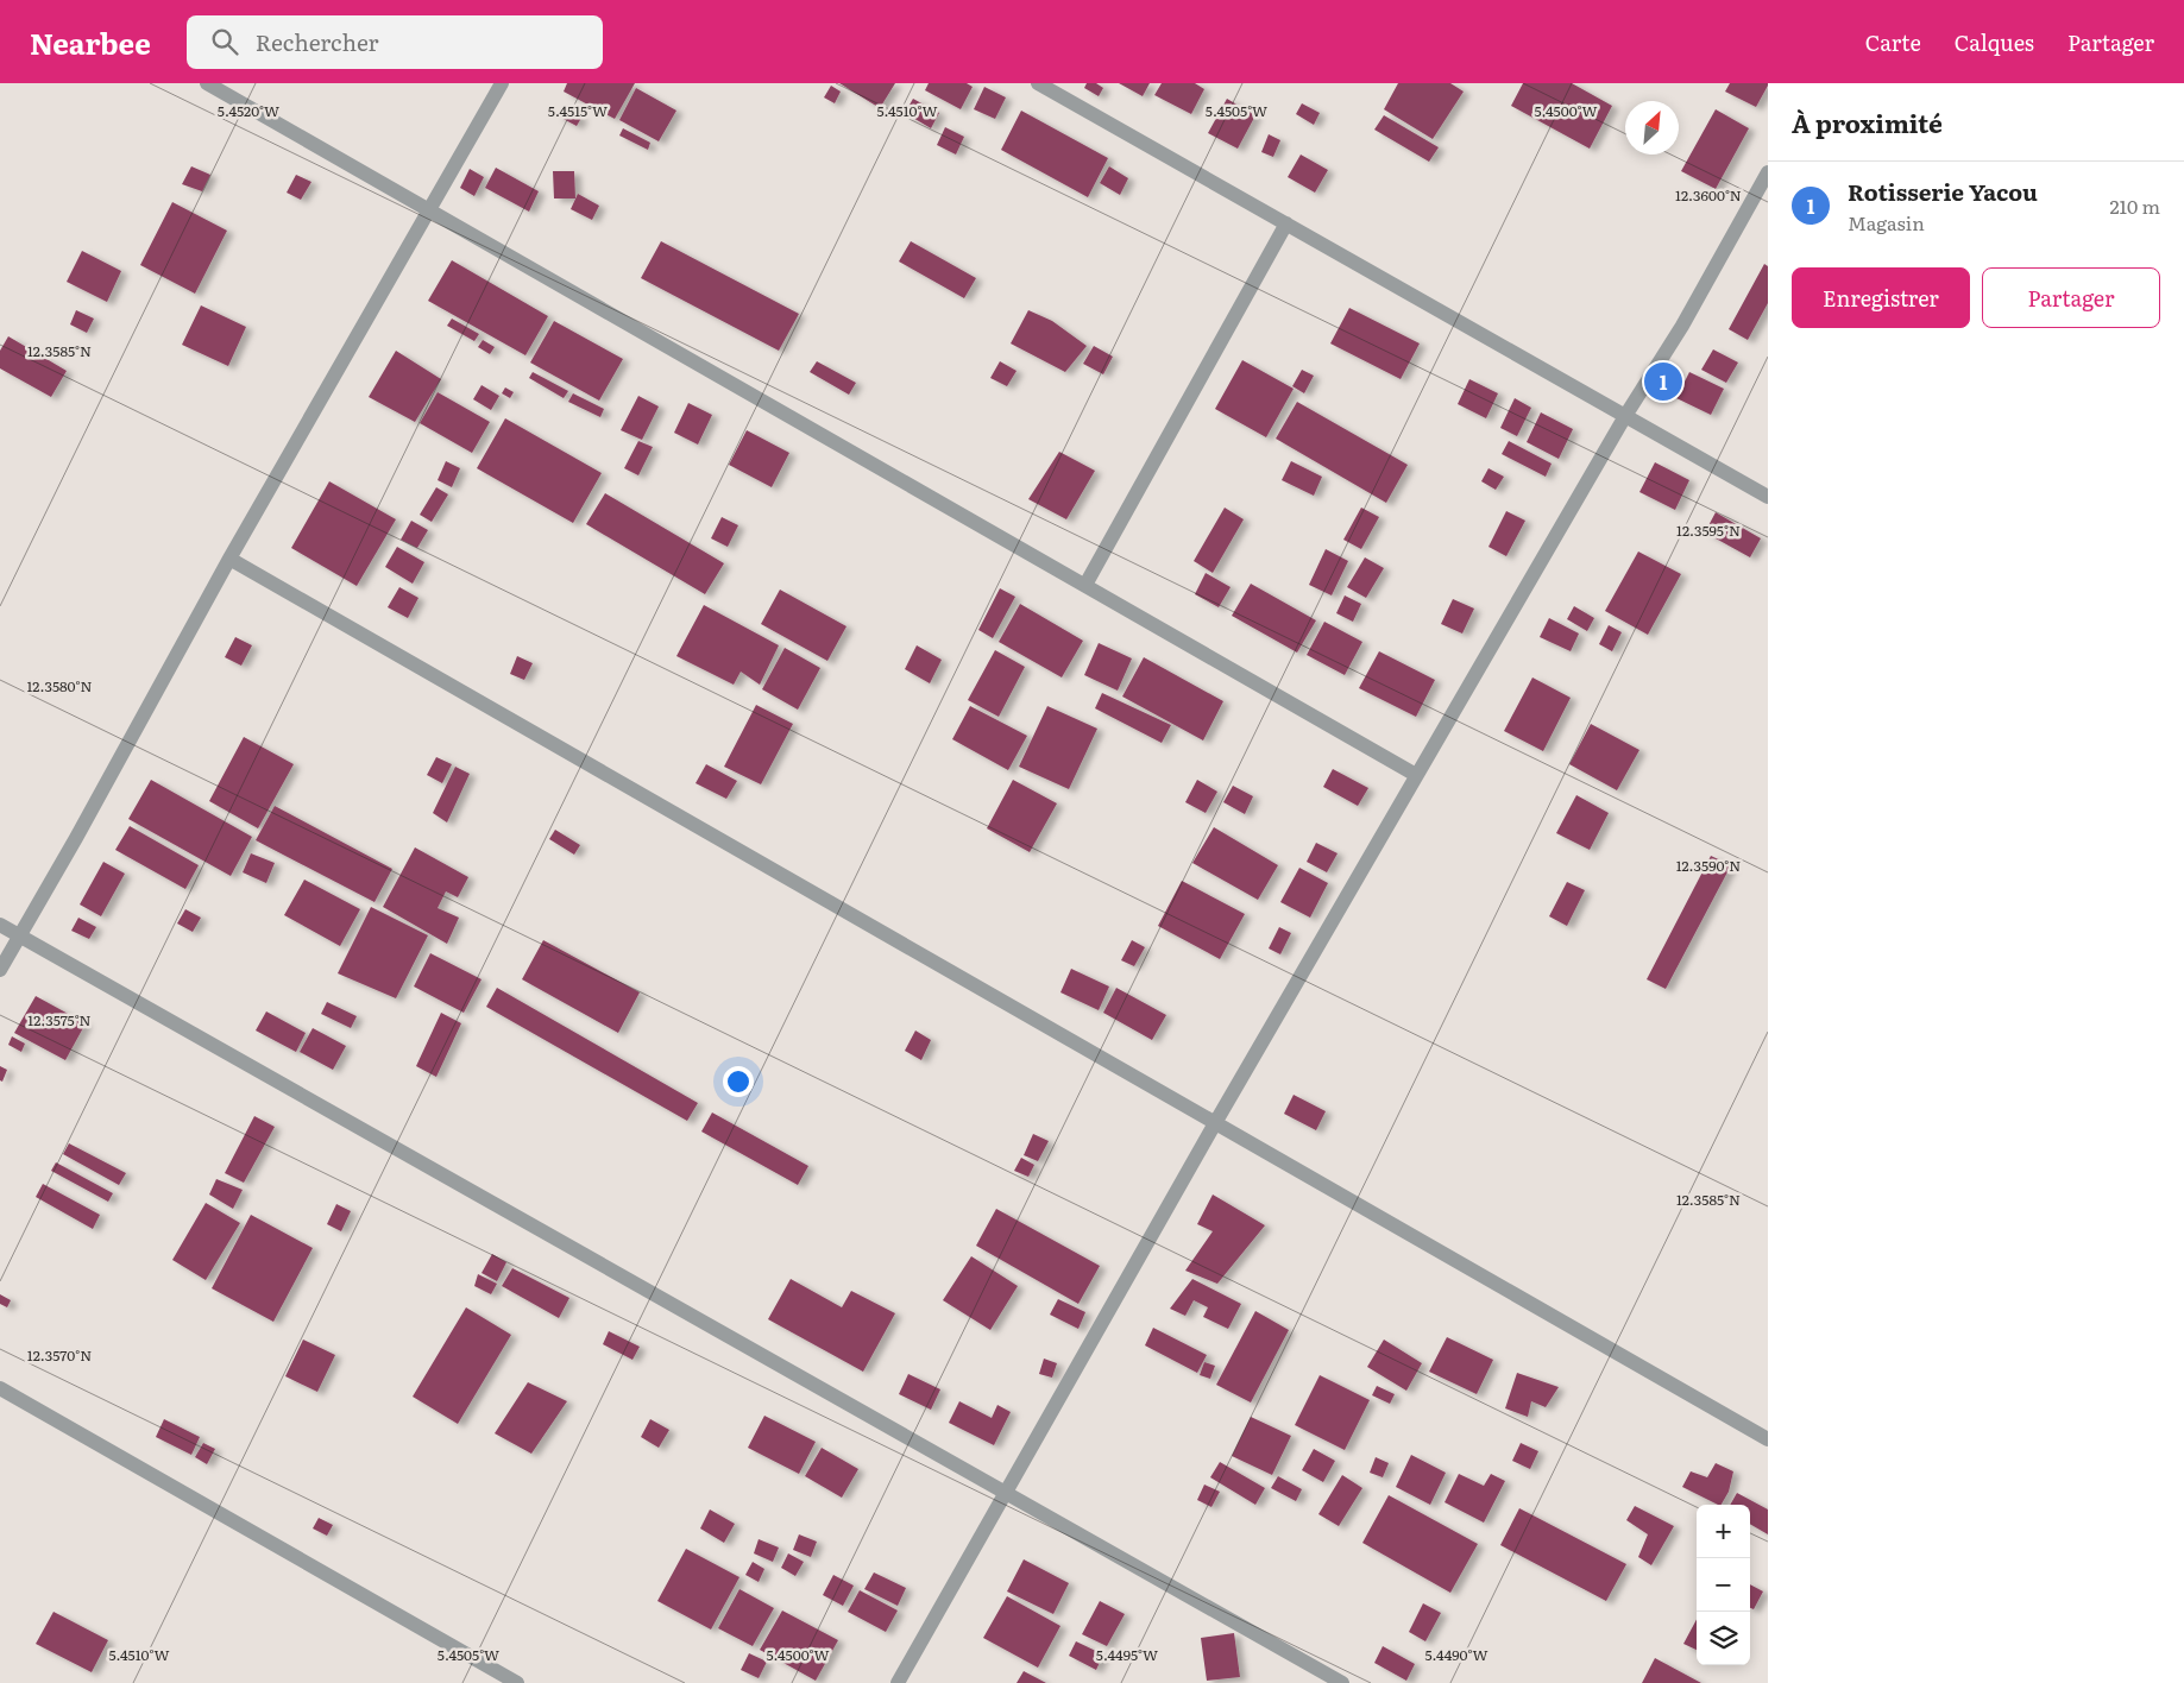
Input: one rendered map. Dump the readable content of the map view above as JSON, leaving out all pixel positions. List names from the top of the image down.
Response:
{
  "north": "top right",
  "page": {
    "header": "Nearbee",
    "search": "Rechercher",
    "nav": ["Carte", "Calques", "Partager"],
    "heading": "À proximité",
    "list": [
      {
        "mark": "1",
        "name": "Rotisserie Yacou",
        "note": "Magasin",
        "value": "210 m"
      }
    ],
    "buttons": ["Enregistrer", "Partager"],
    "pins": "1",
    "map_buttons": ["+", "−"]
  },
  "coordinates": [
    "5.4520°W",
    "5.4515°W",
    "5.4510°W",
    "5.4505°W",
    "5.4500°W",
    "12.3600°N",
    "12.3585°N",
    "12.3595°N",
    "12.3580°N",
    "12.3590°N",
    "12.3575°N",
    "12.3570°N",
    "5.4495°W",
    "5.4490°W"
  ]
}
